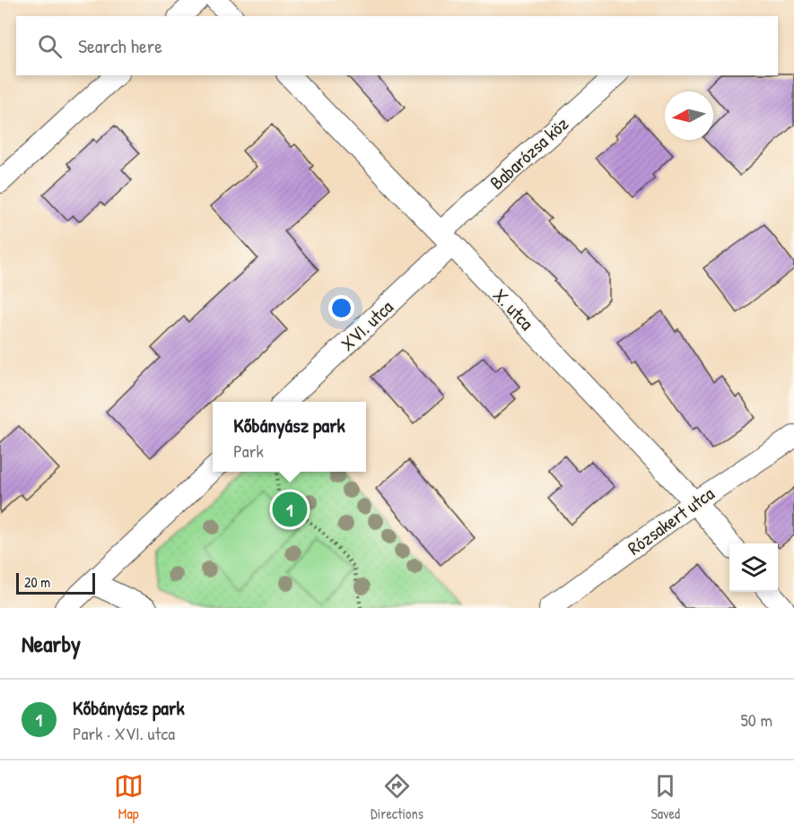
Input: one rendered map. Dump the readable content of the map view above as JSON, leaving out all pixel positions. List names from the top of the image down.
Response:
{
  "streets": {
    "street": [
      "Babarózsa köz",
      "X. utca",
      "XVI. utca",
      "Rózsakert utca"
    ]
  },
  "crossings": [
    ["Babarózsa köz", "X. utca"],
    ["Babarózsa köz", "XVI. utca"],
    ["X. utca", "XVI. utca"],
    ["X. utca", "Rózsakert utca"]
  ],
  "scale_bar": "20 m",
  "north": "left",
  "page": {
    "search": "Search here",
    "popup": ["Kőbányász park", "Park"],
    "pins": "1",
    "scale": "20 m",
    "heading": "Nearby",
    "list": [
      {
        "mark": "1",
        "name": "Kőbányász park",
        "note": "Park · XVI. utca",
        "value": "50 m"
      }
    ],
    "nav": ["Map", "Directions", "Saved"]
  }
}
